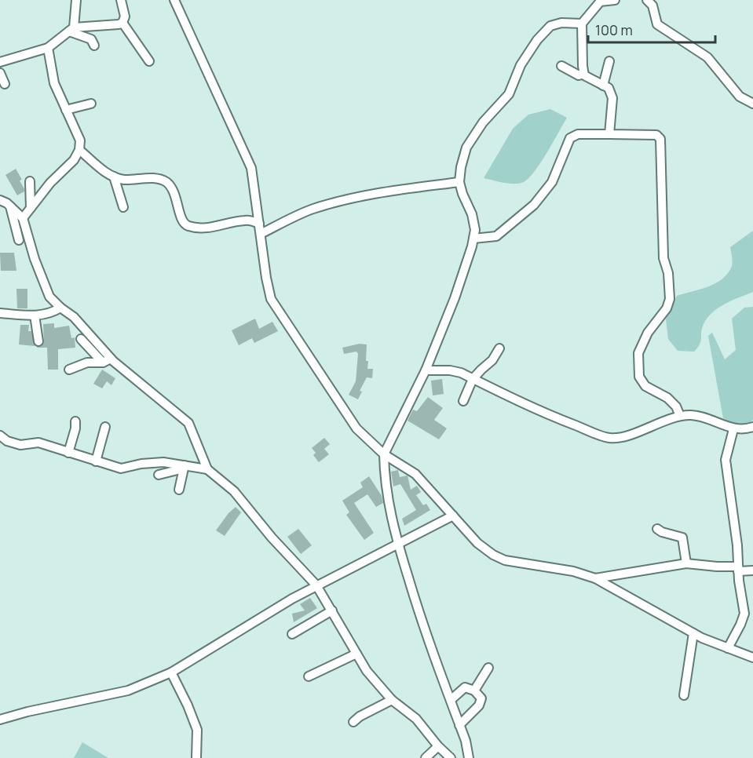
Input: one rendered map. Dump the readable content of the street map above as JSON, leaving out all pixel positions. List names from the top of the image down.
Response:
{
  "scale_bar": "100 m"
}
